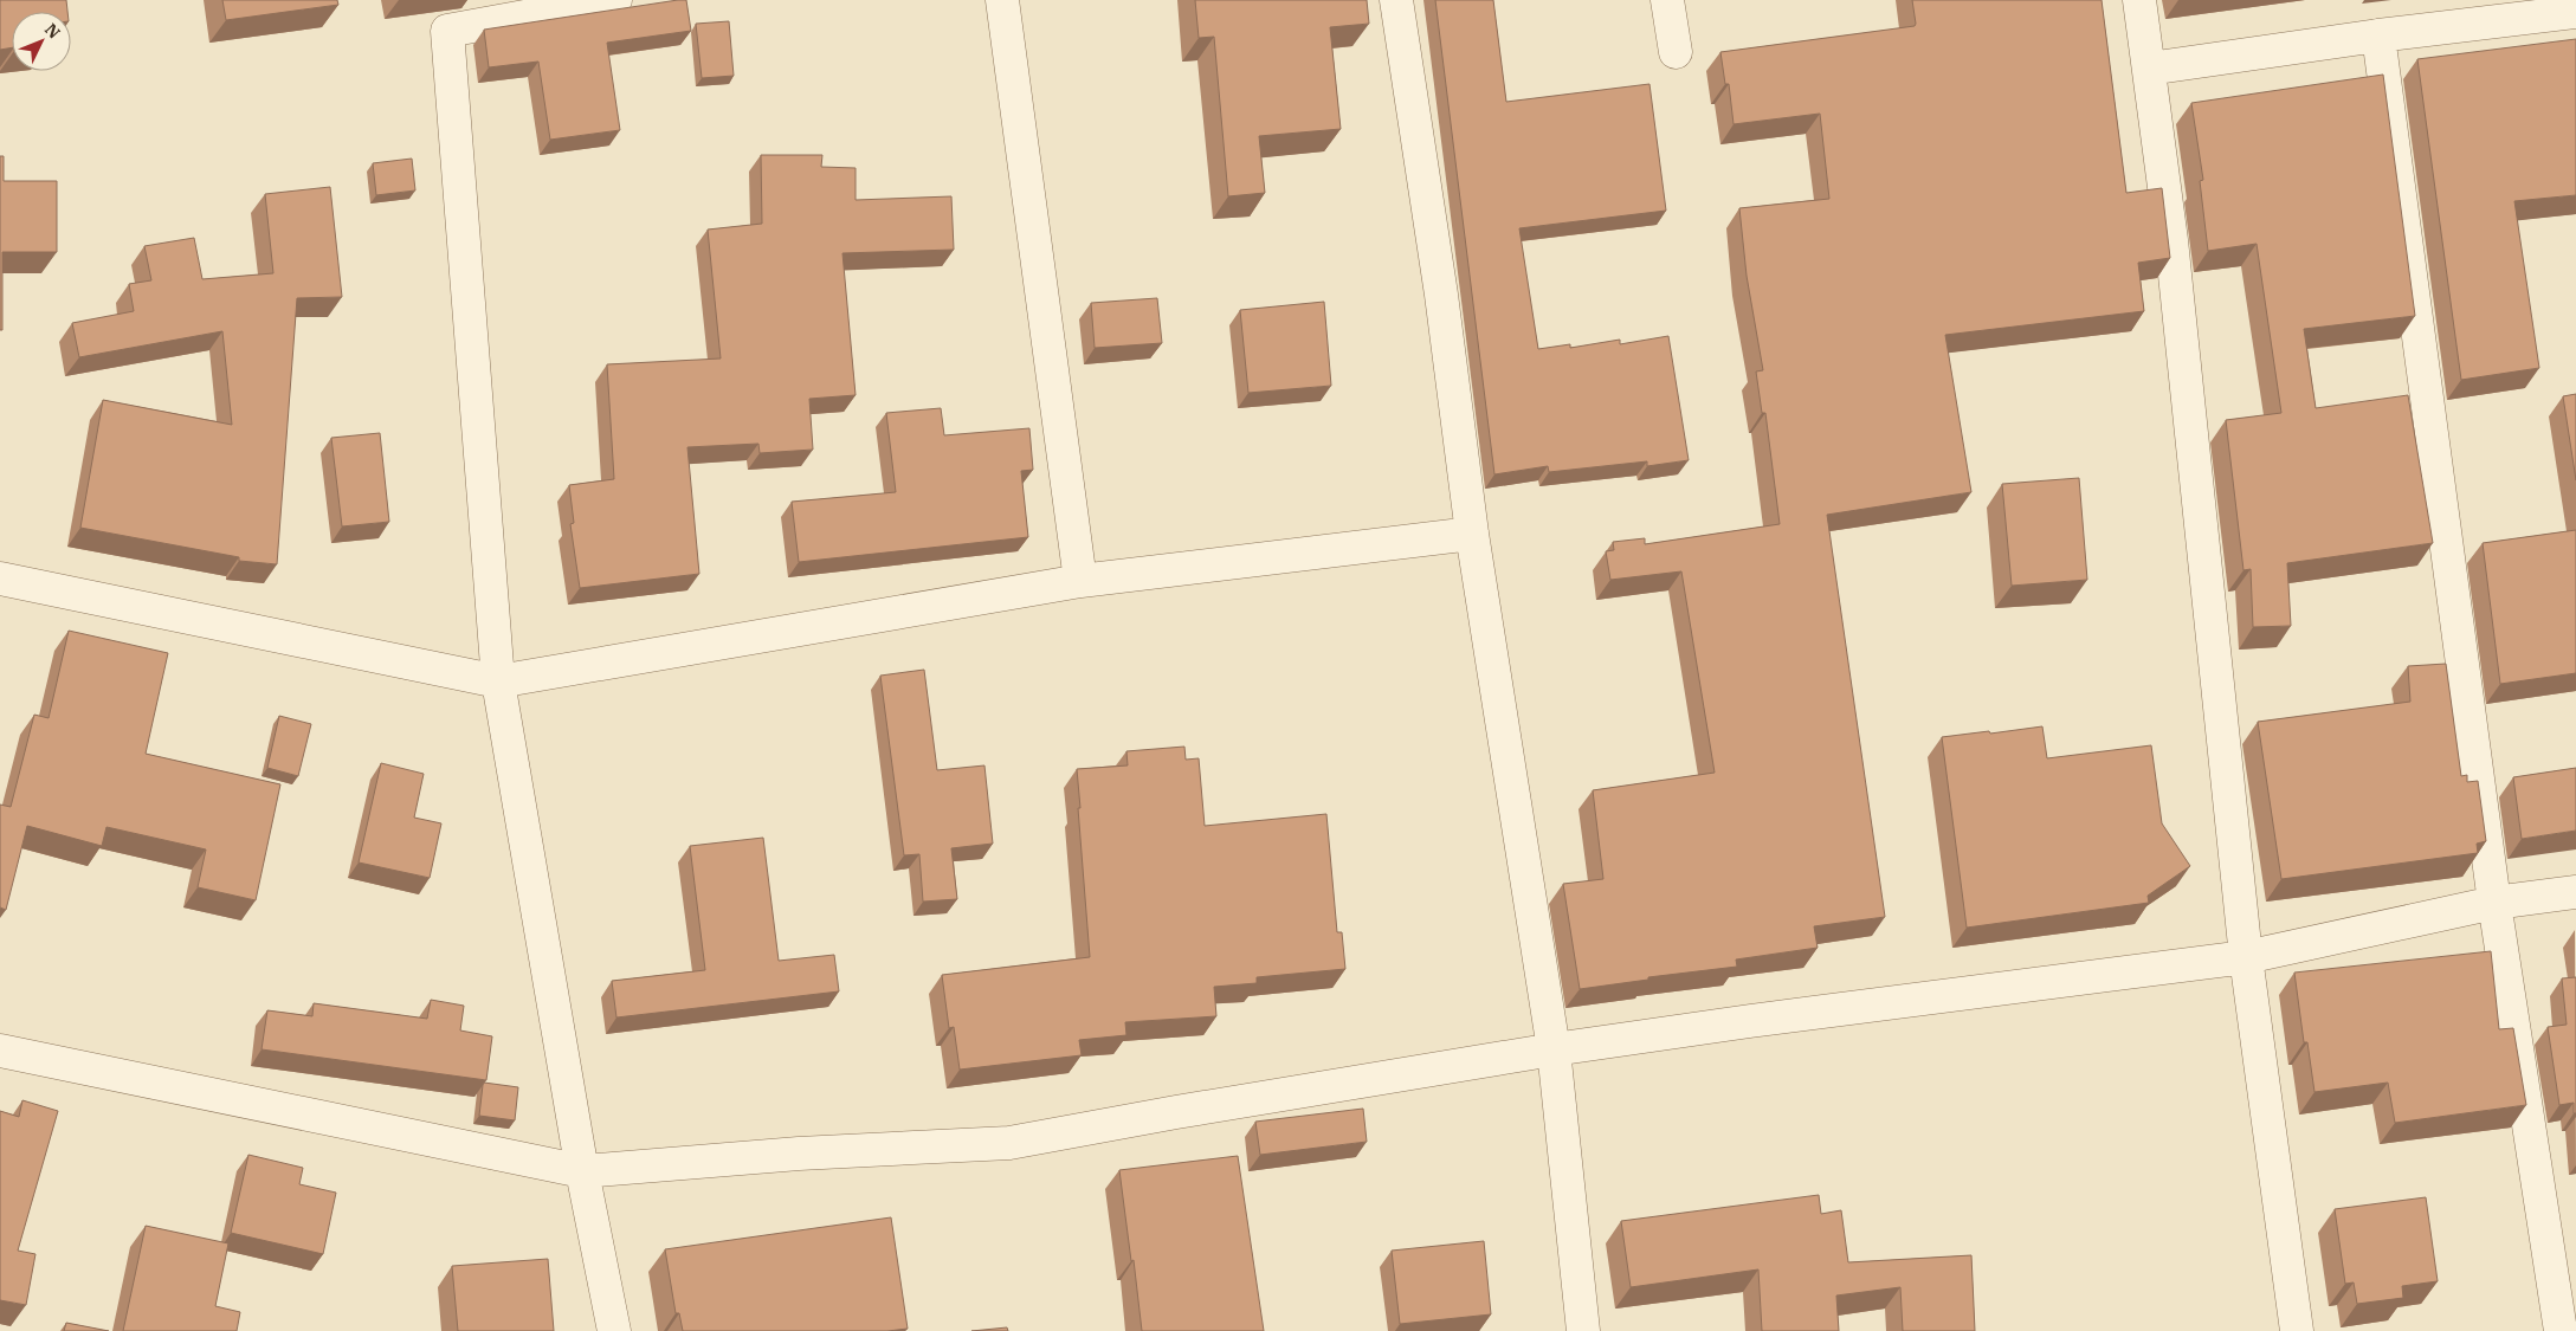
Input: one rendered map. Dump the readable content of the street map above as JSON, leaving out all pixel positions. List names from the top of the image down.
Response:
{
  "north": "top right"
}
